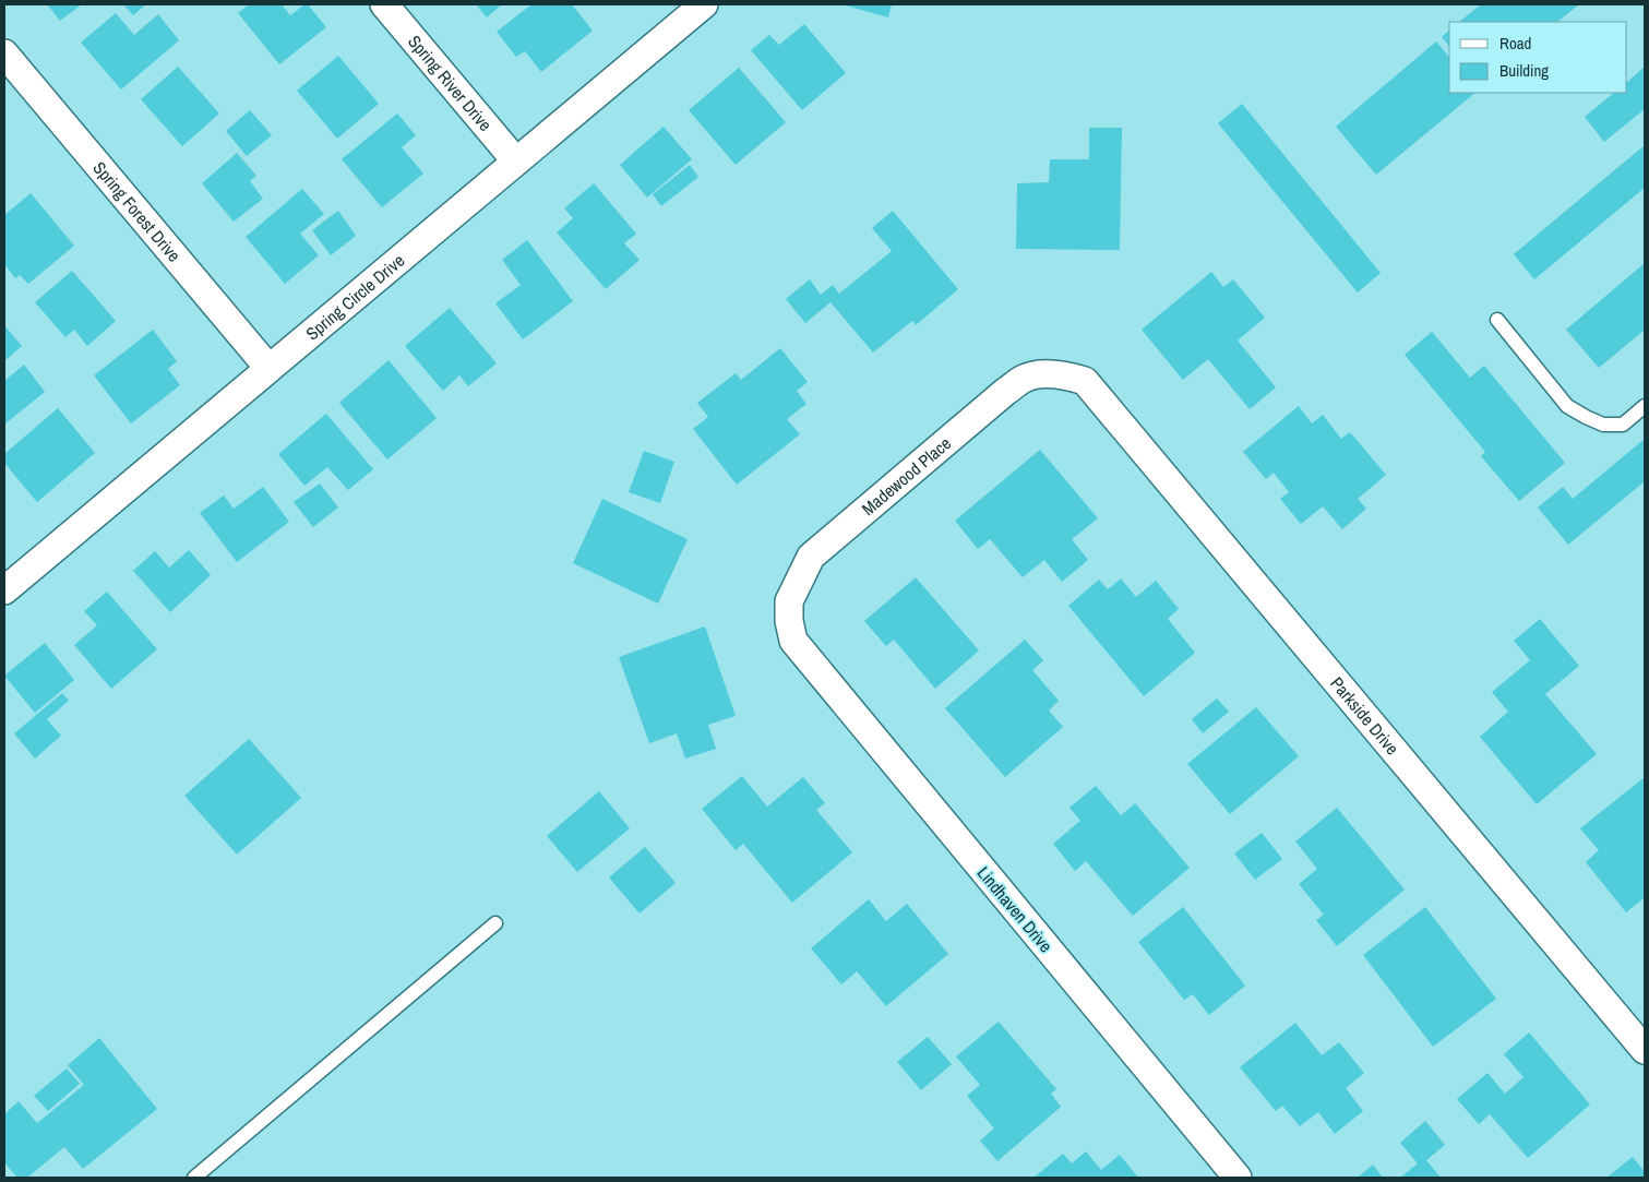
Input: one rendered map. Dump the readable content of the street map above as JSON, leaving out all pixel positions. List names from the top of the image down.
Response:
{
  "streets": {
    "street": [
      "Spring River Drive",
      "Spring Forest Drive",
      "Spring Circle Drive",
      "Madewood Place",
      "Parkside Drive",
      "Lindhaven Drive"
    ]
  },
  "crossings": [
    ["Spring River Drive", "Spring Circle Drive"],
    ["Spring Forest Drive", "Spring Circle Drive"],
    ["Madewood Place", "Parkside Drive"],
    ["Madewood Place", "Lindhaven Drive"]
  ],
  "legend": ["Road", "Building"]
}
